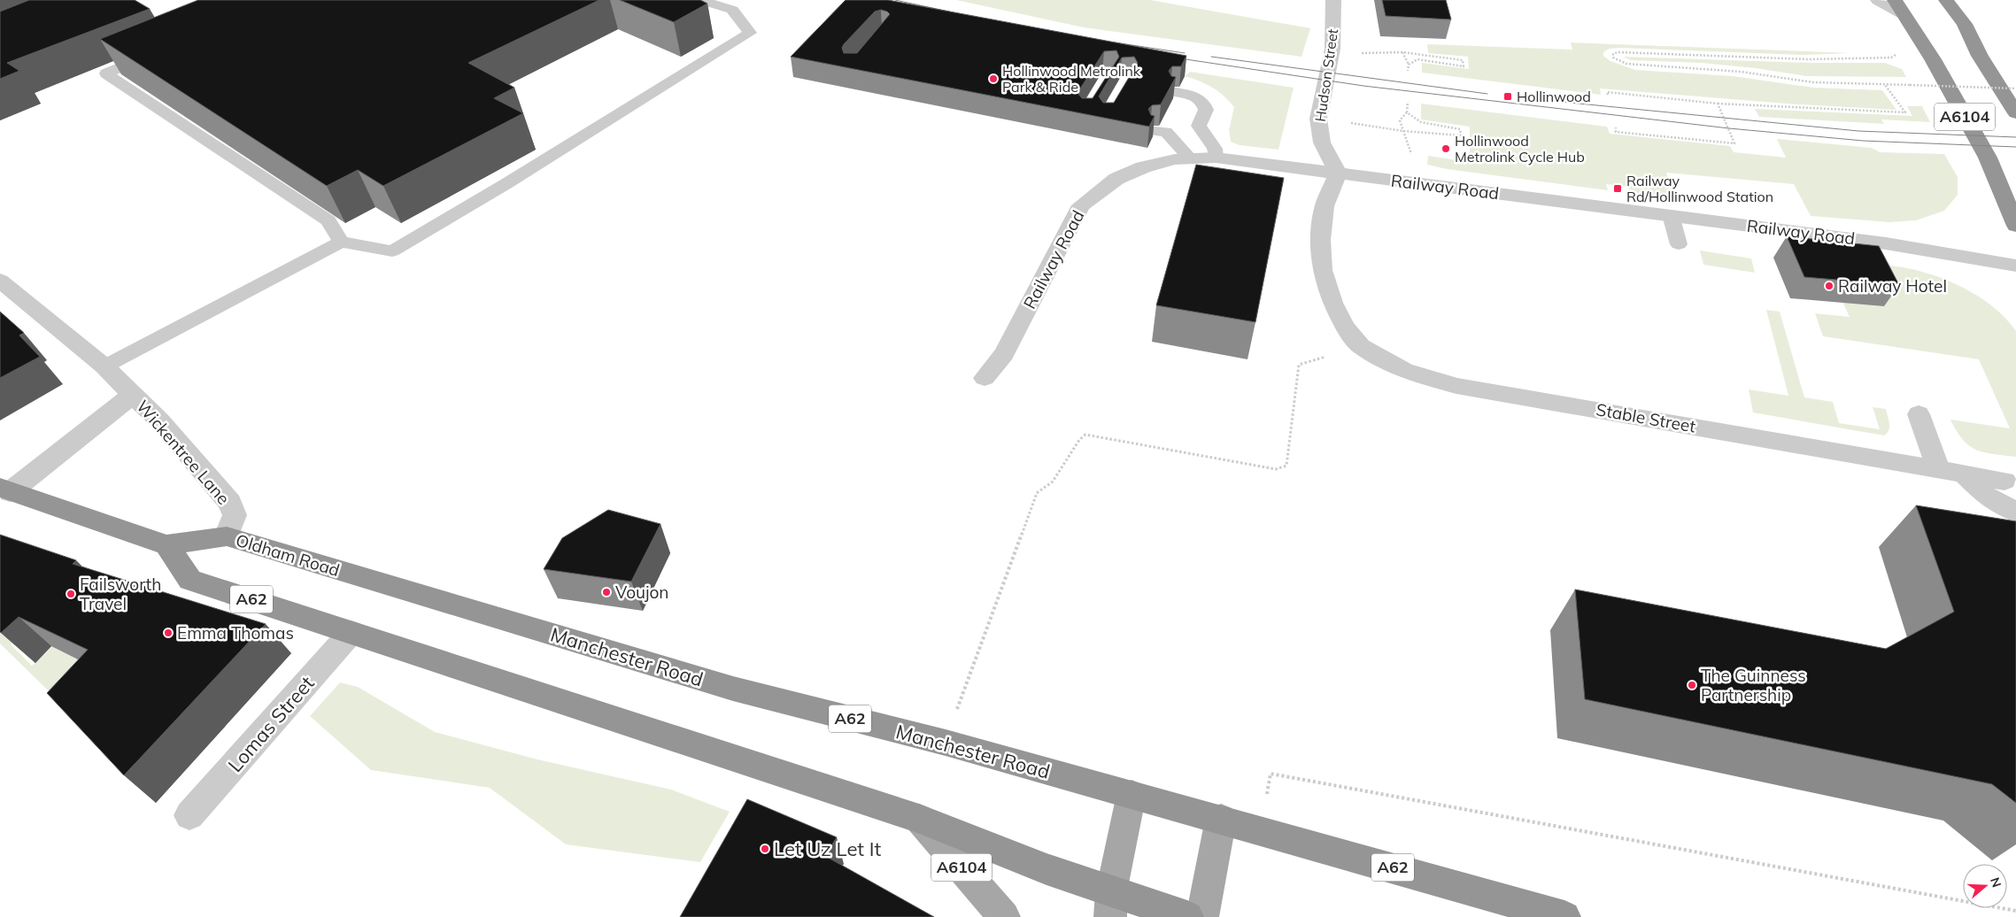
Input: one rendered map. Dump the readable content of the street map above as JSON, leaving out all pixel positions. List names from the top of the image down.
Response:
{
  "streets": {
    "highway": [
      "A6104",
      "Oldham Road",
      "A62",
      "Manchester Road"
    ],
    "street": [
      "Hudson Street",
      "Railway Road",
      "Stable Street",
      "Wickentree Lane",
      "Lomas Street"
    ]
  },
  "crossings": [
    ["Hudson Street", "Railway Road"],
    ["Hudson Street", "Stable Street"],
    ["A6104", "A62"],
    ["Railway Road", "Stable Street"],
    ["Wickentree Lane", "Oldham Road"],
    ["Oldham Road", "A62"],
    ["Oldham Road", "Manchester Road"],
    ["A62", "Lomas Street"]
  ],
  "places": {
    "other": [
      "Hollinwood Metrolink Park & Ride",
      "Hollinwood Metrolink Cycle Hub",
      "Railway Hotel",
      "Voujon",
      "Failsworth Travel",
      "Emma Thomas",
      "The Guinness Partnership",
      "Let Uz Let It"
    ],
    "transit": ["Hollinwood", "Railway Rd/Hollinwood Station"]
  },
  "north": "right"
}
